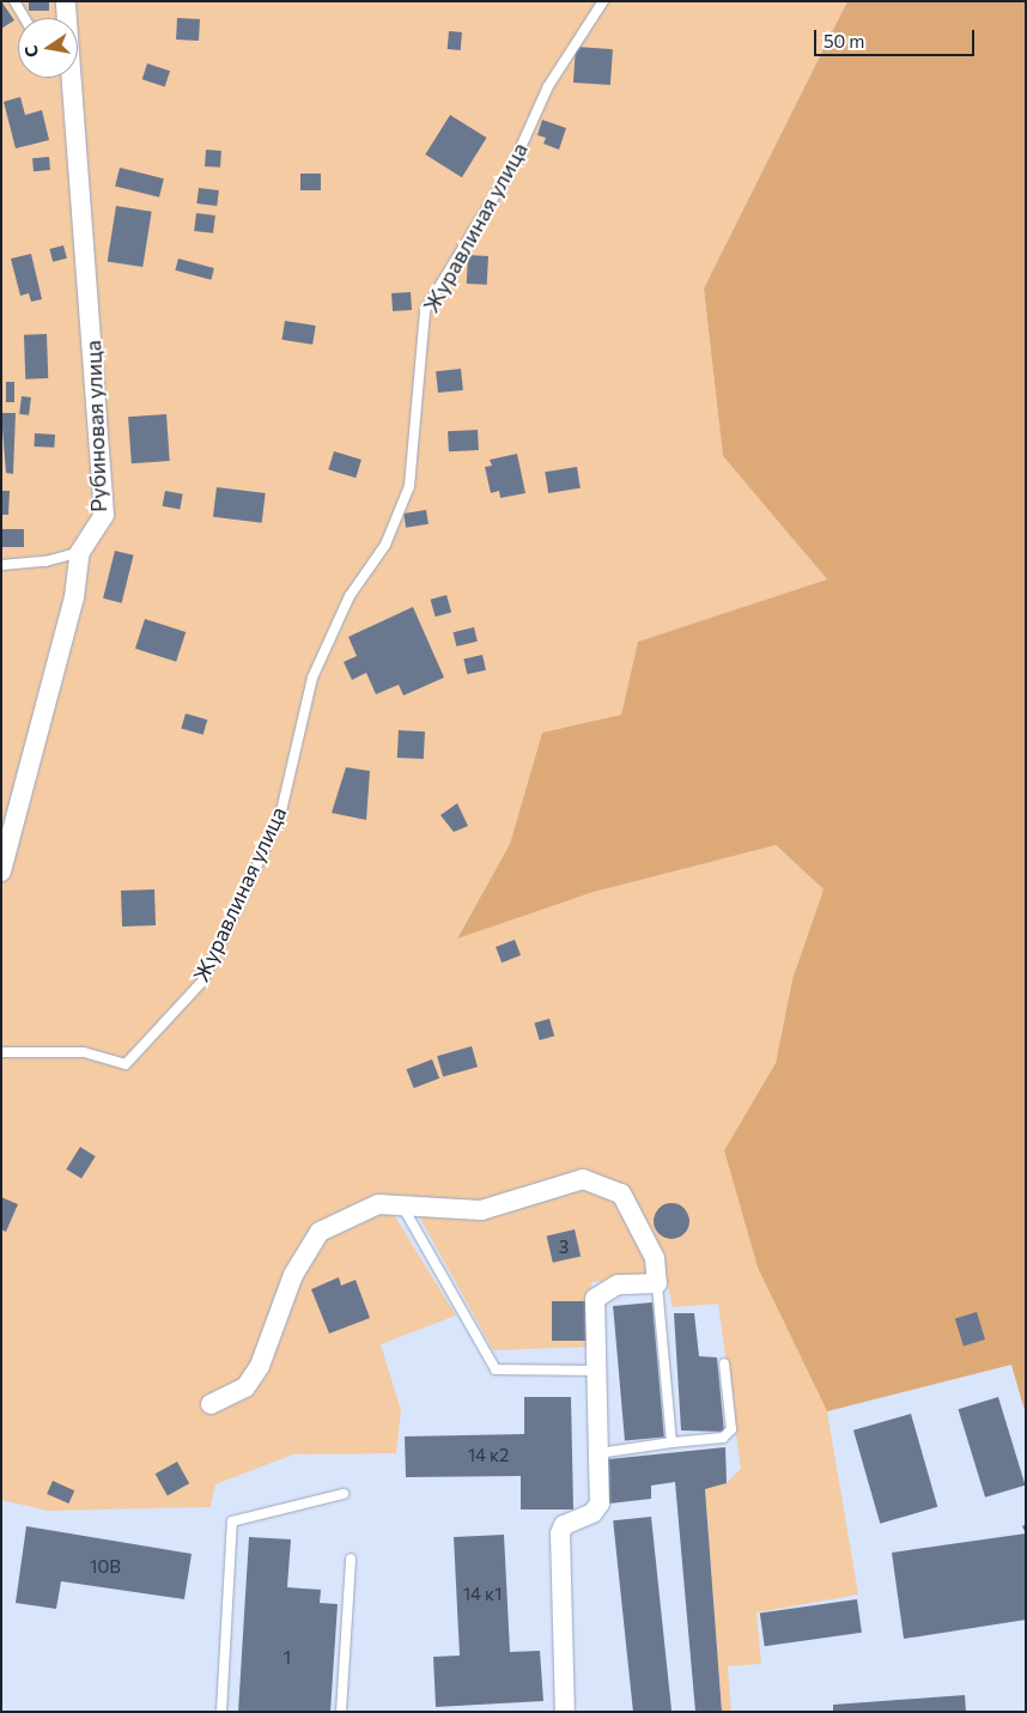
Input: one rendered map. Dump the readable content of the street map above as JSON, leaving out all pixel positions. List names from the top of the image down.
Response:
{
  "streets": {
    "street": ["Рубиновая улица"],
    "lane": ["Журавлиная улица"]
  },
  "house_numbers": [
    "3",
    "14 к2",
    "10В",
    "14 к1",
    "1"
  ],
  "scale_bar": "50 m",
  "north": "left"
}
